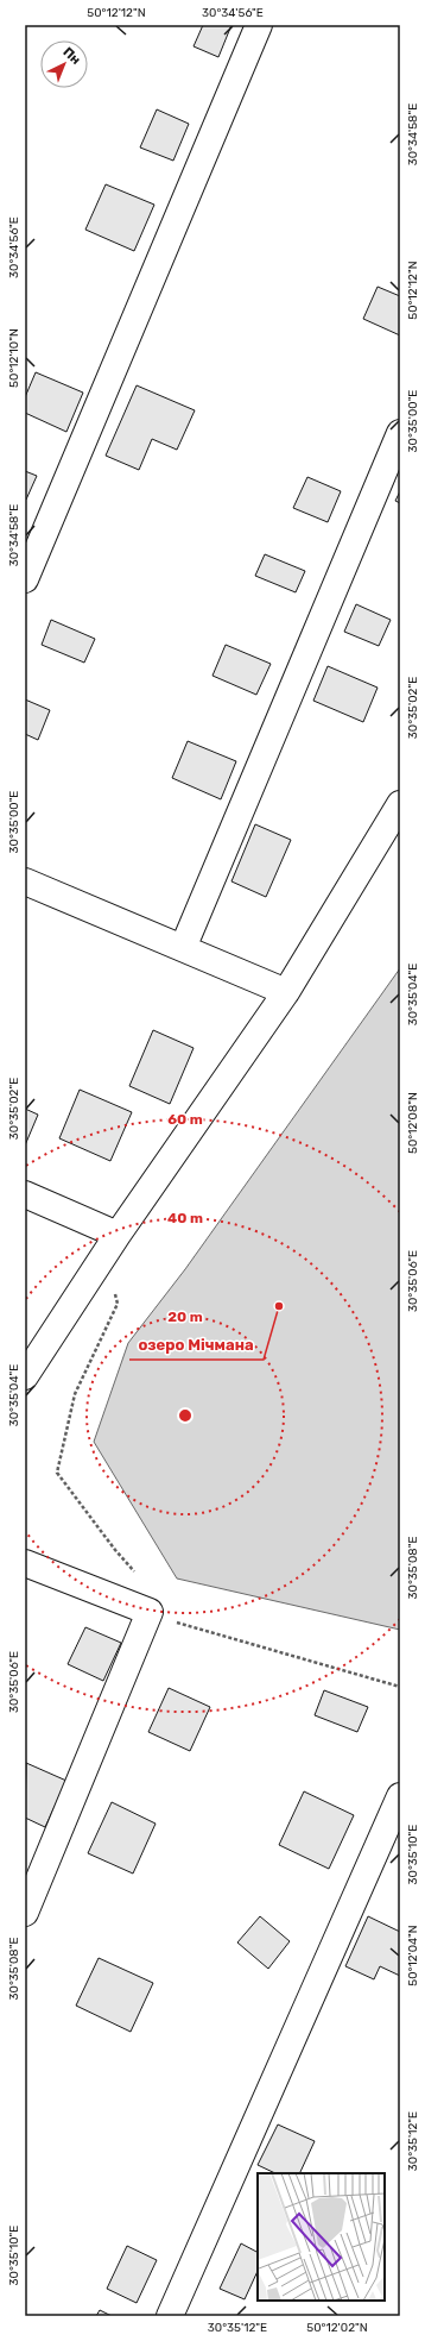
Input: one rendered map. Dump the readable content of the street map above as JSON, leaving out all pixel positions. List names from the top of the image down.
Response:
{
  "places": ["озеро Мічмана"],
  "north": "top right",
  "coordinates": [
    "50°12'12\"N",
    "30°34'56\"E",
    "30°34'58\"E",
    "50°12'10\"N",
    "30°35'00\"E",
    "30°35'02\"E",
    "30°35'04\"E",
    "50°12'08\"N",
    "30°35'06\"E",
    "30°35'08\"E",
    "30°35'10\"E",
    "50°12'04\"N",
    "30°35'12\"E",
    "50°12'02\"N"
  ],
  "rings": ["60 m", "40 m", "20 m"]
}
